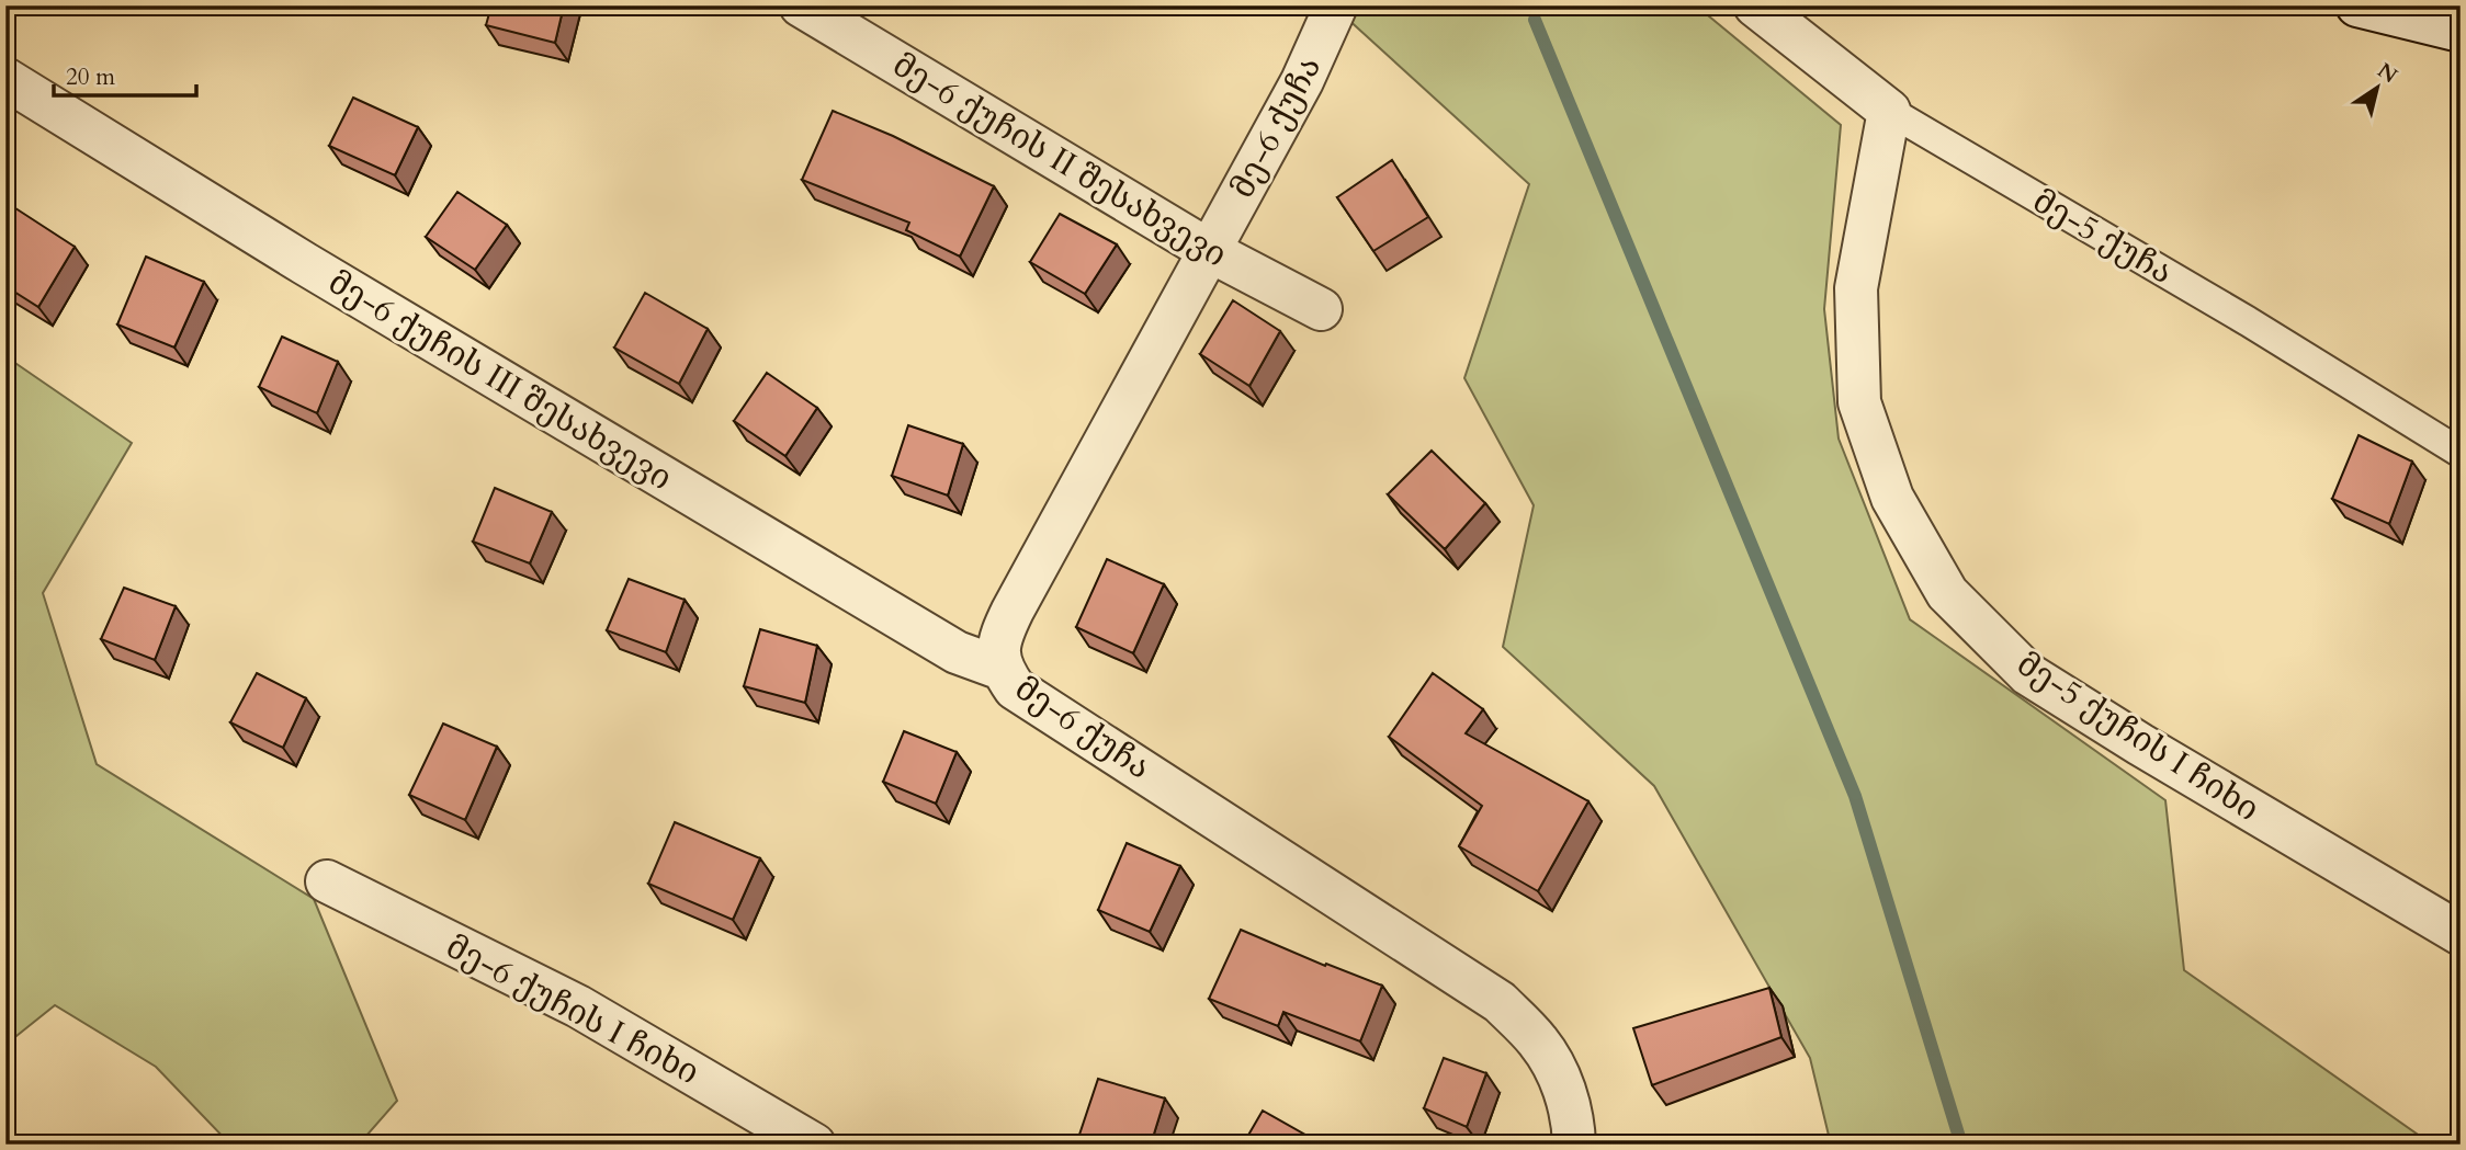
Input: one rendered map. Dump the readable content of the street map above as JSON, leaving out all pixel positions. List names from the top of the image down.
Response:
{
  "streets": {
    "street": [
      "მე-6 ქუჩა",
      "მე-6 ქუჩის II შესახვევი",
      "მე-5 ქუჩა",
      "მე-6 ქუჩის III შესახვევი",
      "მე-5 ქუჩის I ჩიხი",
      "მე-6 ქუჩის I ჩიხი"
    ]
  },
  "crossings": [
    ["მე-6 ქუჩა", "მე-6 ქუჩის II შესახვევი"],
    ["მე-6 ქუჩა", "მე-6 ქუჩის III შესახვევი"],
    ["მე-5 ქუჩა", "მე-5 ქუჩის I ჩიხი"]
  ],
  "scale_bar": "20 m",
  "north": "top right"
}
